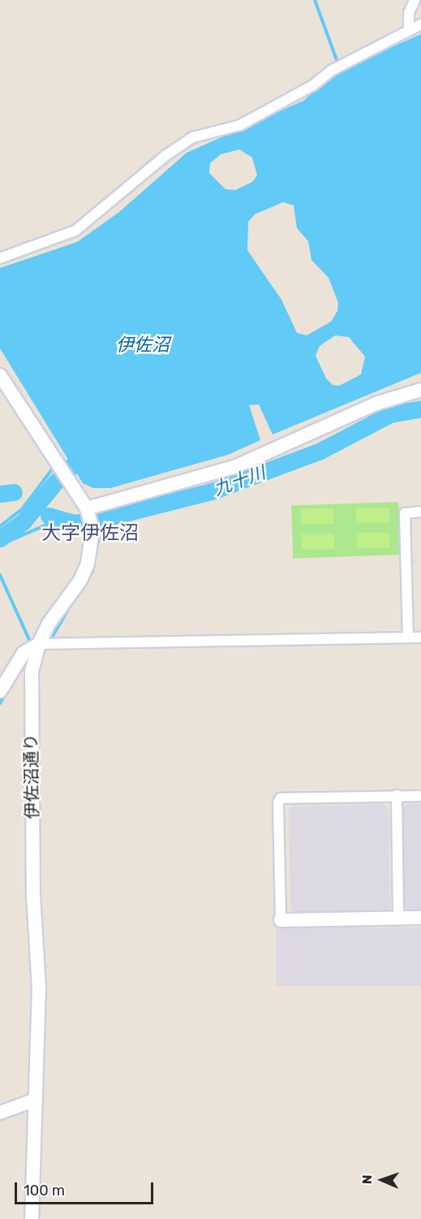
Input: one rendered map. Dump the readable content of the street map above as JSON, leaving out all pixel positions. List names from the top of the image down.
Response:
{
  "streets": {
    "street": ["伊佐沼通り"]
  },
  "districts": ["大字伊佐沼"],
  "water": ["伊佐沼", "九十川"],
  "scale_bar": "100 m",
  "north": "left"
}
